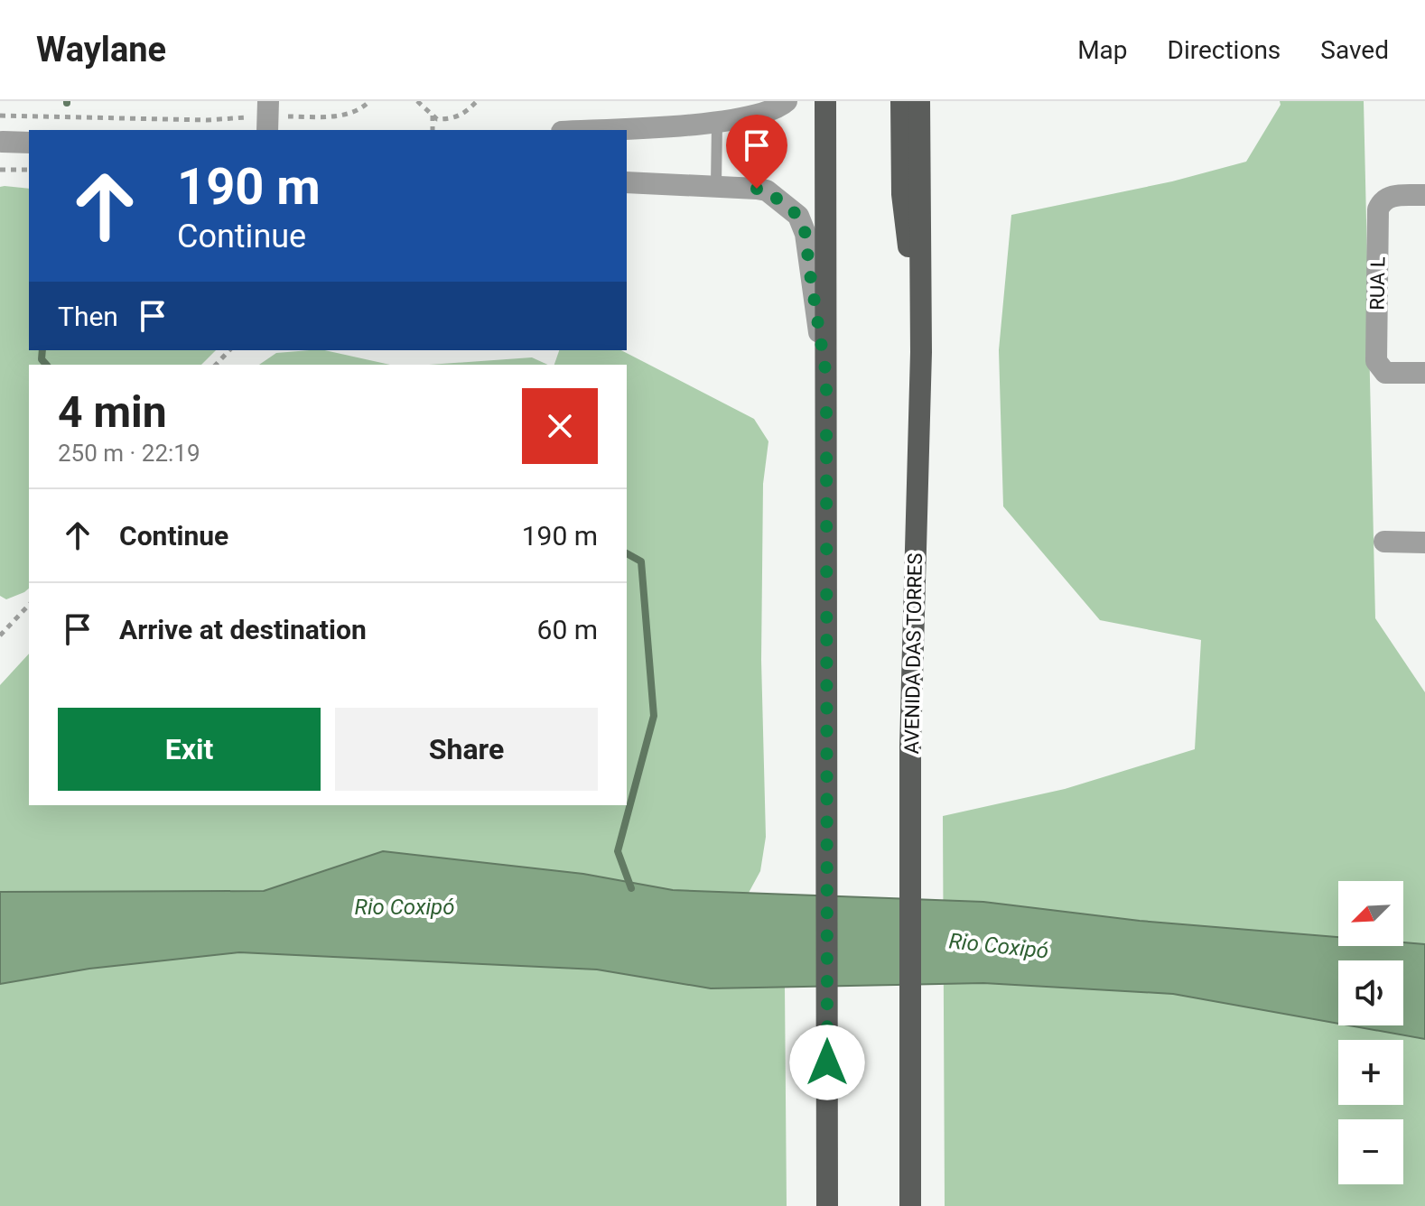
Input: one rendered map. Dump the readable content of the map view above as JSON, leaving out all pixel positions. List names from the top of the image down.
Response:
{
  "streets": {
    "main road": ["AVENIDA DAS TORRES"],
    "street": ["RUA L"]
  },
  "water": ["Rio Coxipó"],
  "north": "bottom left",
  "page": {
    "header": "Waylane",
    "nav": ["Map", "Directions", "Saved"],
    "turn": ["190 m", "Continue"],
    "then": "Then",
    "heading": ["4 min", "250 m · 22:19"],
    "list": [
      {
        "name": "Continue",
        "value": "190 m"
      },
      {
        "name": "Arrive at destination",
        "value": "60 m"
      }
    ],
    "buttons": ["Exit", "Share"],
    "map_buttons": ["+", "−"]
  }
}
